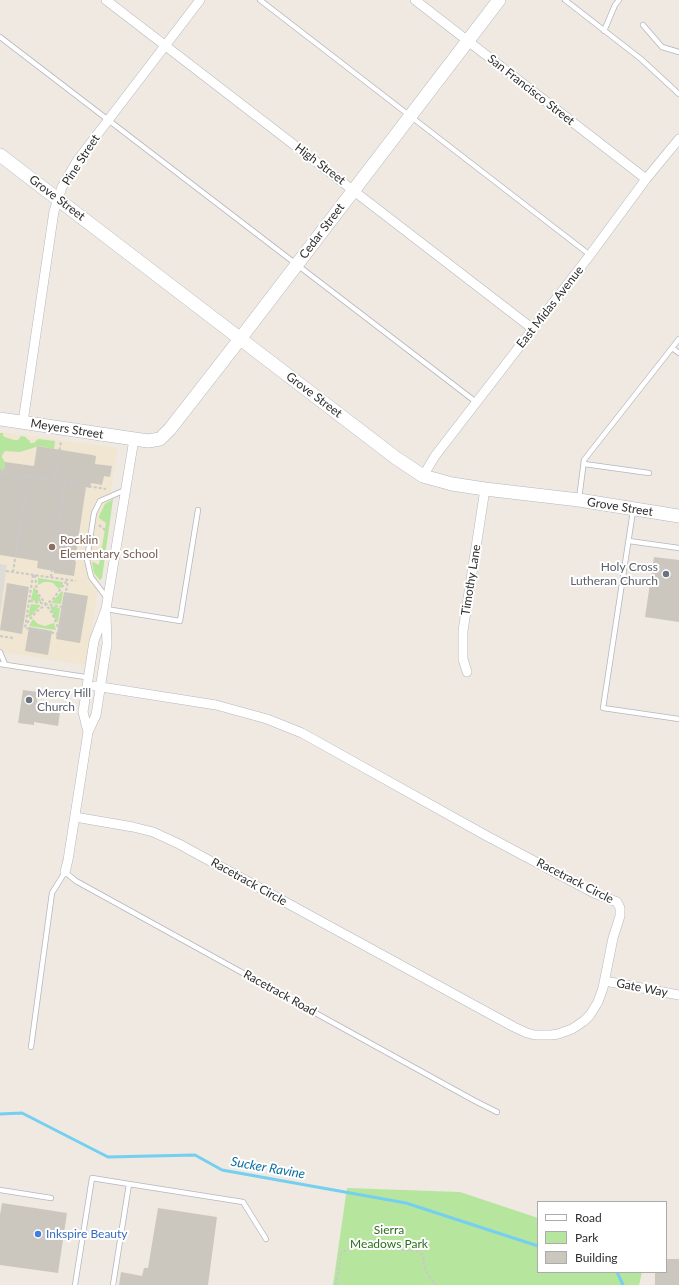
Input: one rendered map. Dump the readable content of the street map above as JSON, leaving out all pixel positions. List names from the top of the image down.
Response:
{
  "streets": {
    "street": [
      "San Francisco Street",
      "Pine Street",
      "High Street",
      "Grove Street",
      "Cedar Street",
      "East Midas Avenue",
      "Meyers Street",
      "Timothy Lane",
      "Racetrack Circle",
      "Gate Way"
    ],
    "lane": ["Racetrack Road"]
  },
  "crossings": [
    ["San Francisco Street", "Cedar Street"],
    ["San Francisco Street", "East Midas Avenue"],
    ["Pine Street", "High Street"],
    ["Pine Street", "Grove Street"],
    ["Pine Street", "Meyers Street"],
    ["High Street", "Cedar Street"],
    ["High Street", "East Midas Avenue"],
    ["Grove Street", "Cedar Street"],
    ["Grove Street", "East Midas Avenue"],
    ["Grove Street", "Timothy Lane"],
    ["Cedar Street", "Meyers Street"],
    ["Racetrack Circle", "Gate Way"]
  ],
  "water": ["Sucker Ravine"],
  "parks": ["Sierra Meadows Park"],
  "places": [
    "Rocklin Elementary School",
    "Holy Cross Lutheran Church",
    "Mercy Hill Church",
    "Inkspire Beauty"
  ],
  "legend": ["Road", "Park", "Building"]
}
